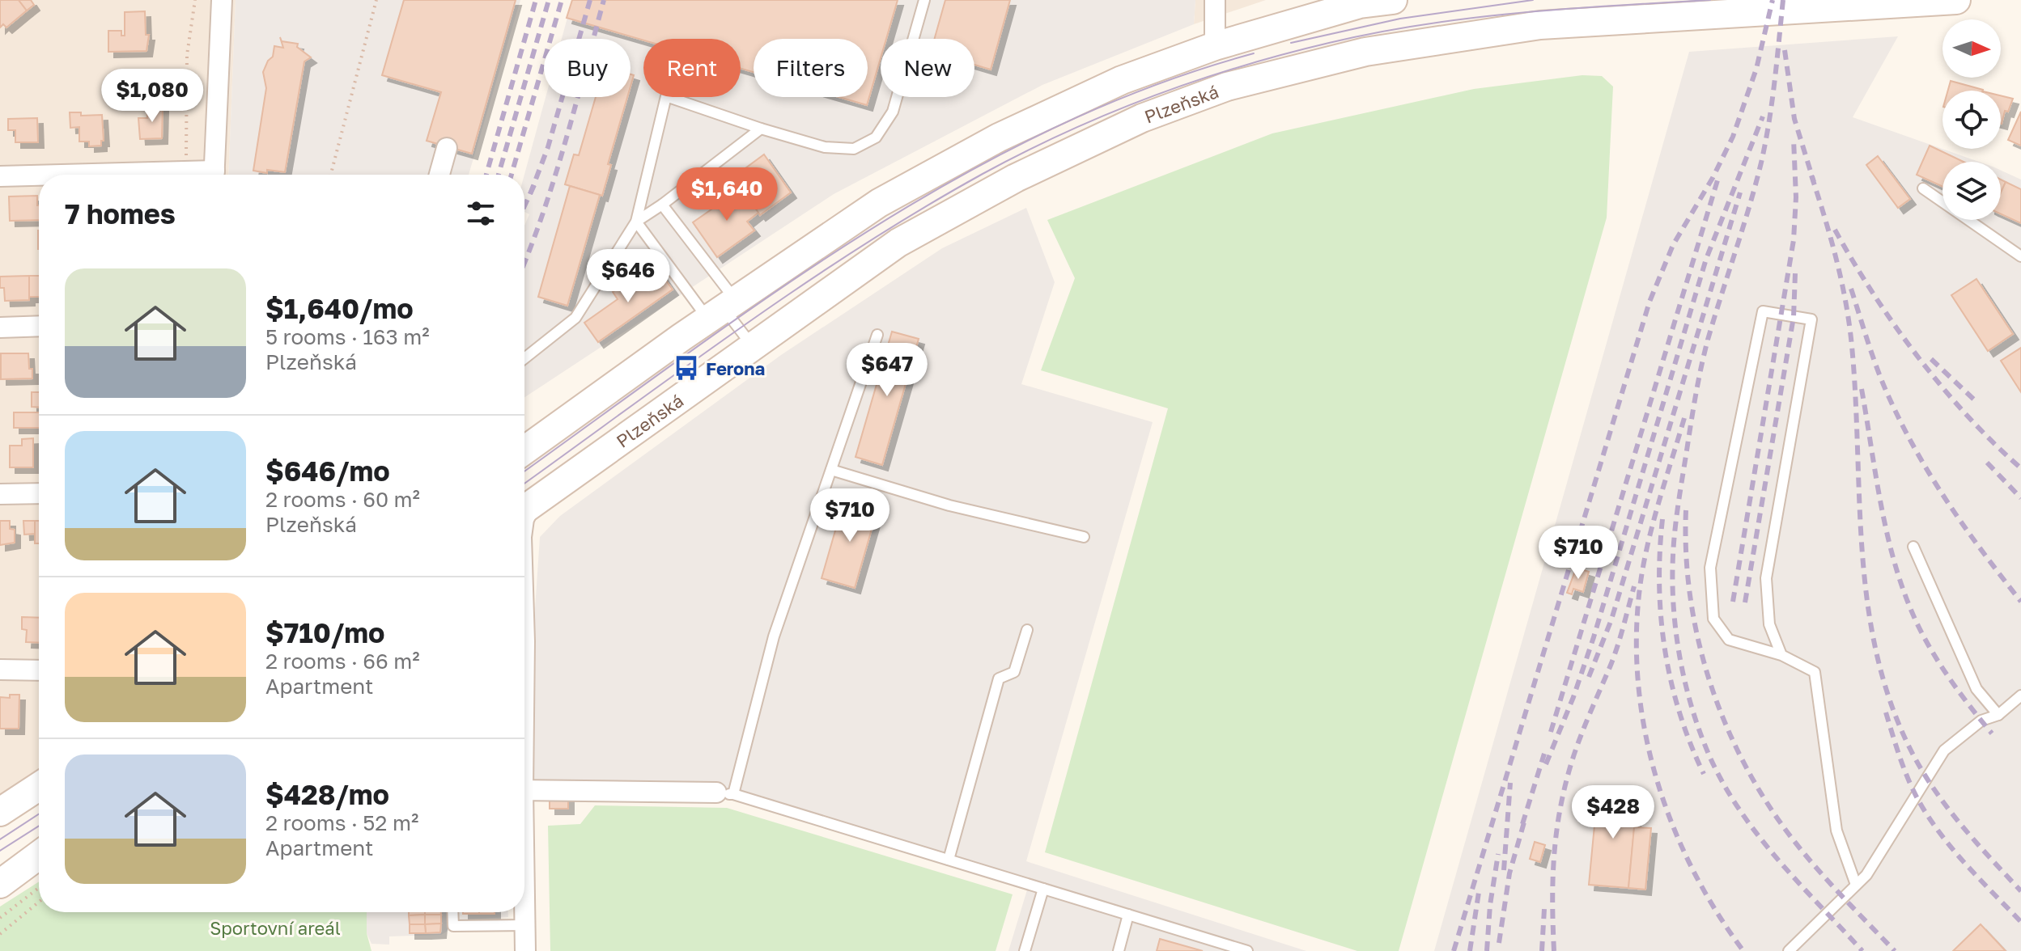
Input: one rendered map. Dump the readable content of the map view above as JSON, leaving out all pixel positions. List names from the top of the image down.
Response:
{
  "streets": {
    "main road": ["Plzeňská"]
  },
  "parks": ["Sportovní areál"],
  "places": {
    "bus stop": ["Ferona"]
  },
  "north": "right",
  "page": {
    "chip": [
      "Buy",
      "Rent",
      "Filters",
      "New"
    ],
    "price": [
      "$1,080",
      "$1,640",
      "$646",
      "$647",
      "$710",
      "$710",
      "$428"
    ],
    "heading": "7 homes",
    "list": [
      {
        "name": "$1,640/mo",
        "note": "5 rooms · 163 m² · Plzeňská"
      },
      {
        "name": "$646/mo",
        "note": "2 rooms · 60 m² · Plzeňská"
      },
      {
        "name": "$710/mo",
        "note": "2 rooms · 66 m² · Apartment"
      },
      {
        "name": "$428/mo",
        "note": "2 rooms · 52 m² · Apartment"
      }
    ]
  }
}
